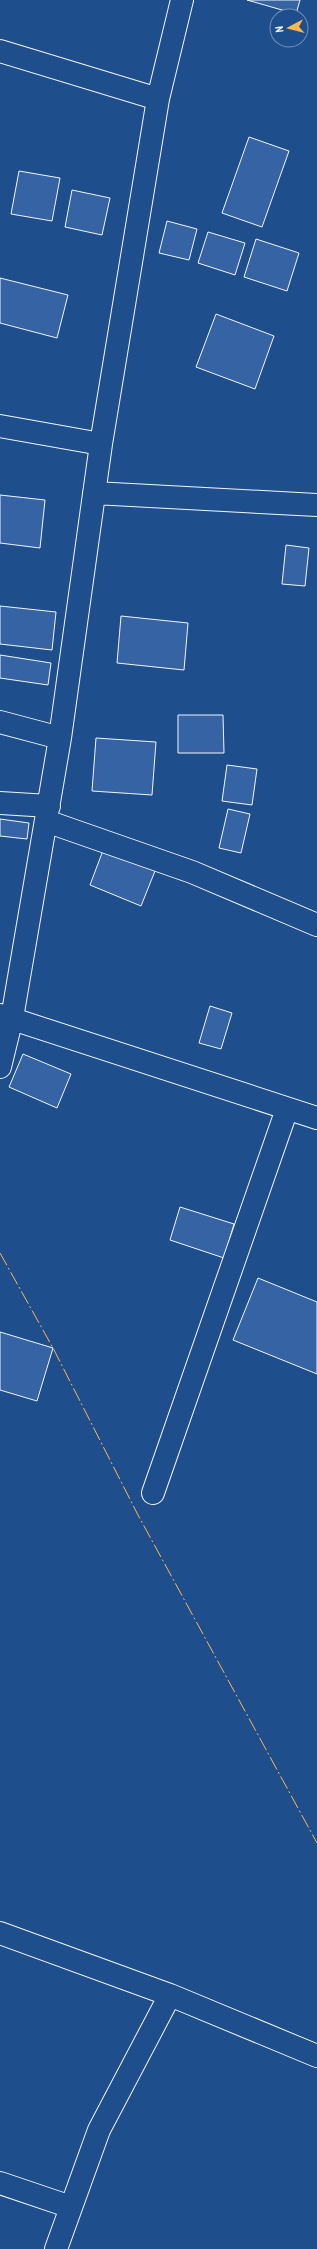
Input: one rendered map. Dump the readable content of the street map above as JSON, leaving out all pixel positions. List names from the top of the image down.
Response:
{
  "north": "left"
}
